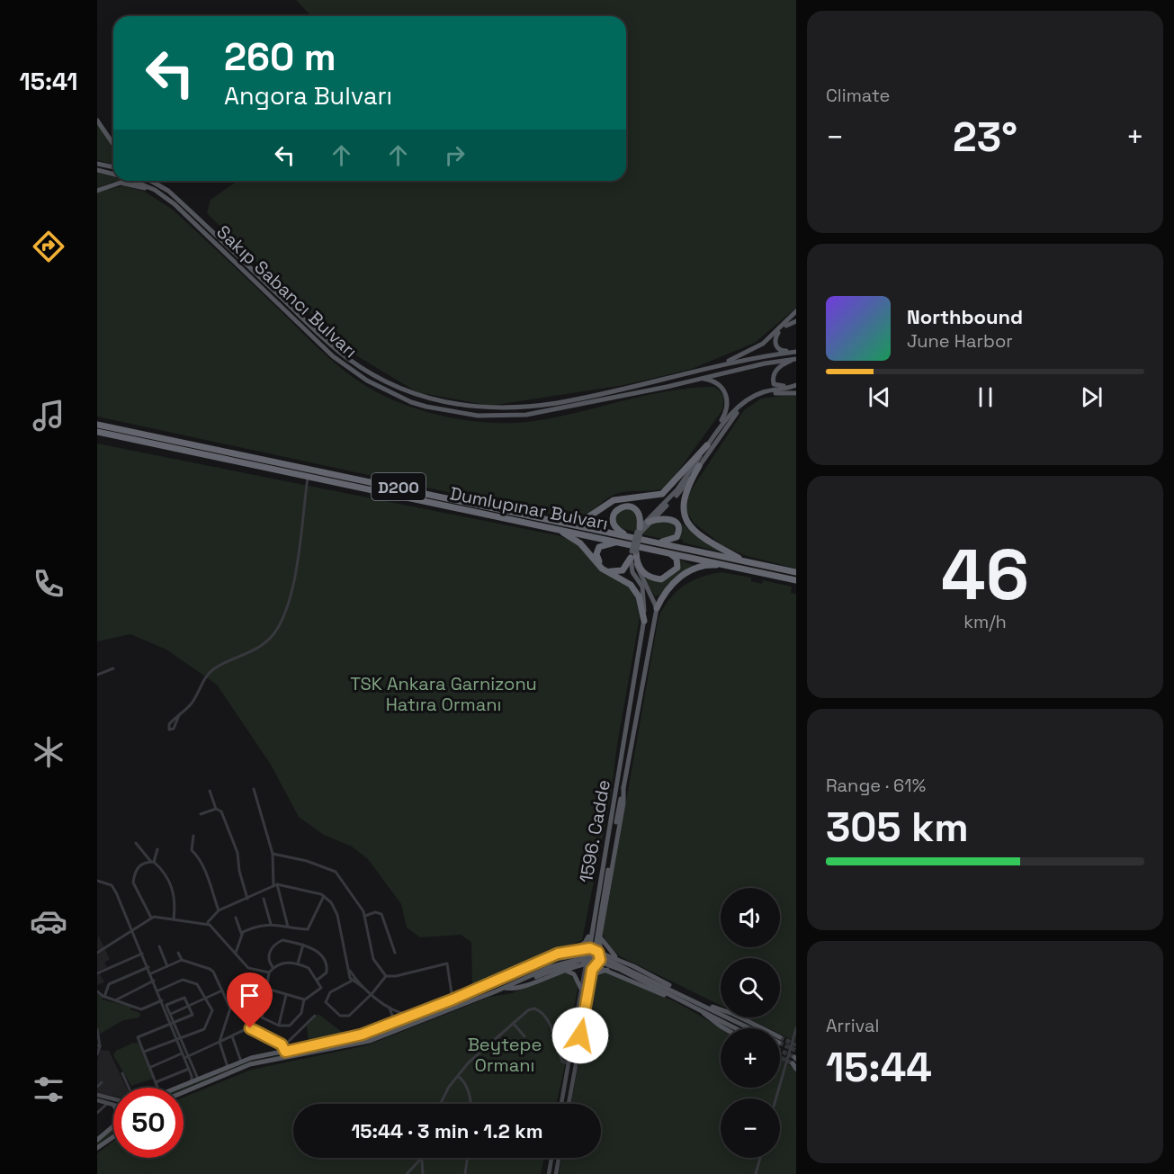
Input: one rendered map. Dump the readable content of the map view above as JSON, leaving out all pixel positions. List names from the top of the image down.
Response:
{
  "streets": {
    "highway": ["D200", "Dumlupınar Bulvarı"],
    "main road": ["Sakıp Sabancı Bulvarı", "1596. Cadde"]
  },
  "parks": ["TSK Ankara Garnizonu Hatıra Ormanı", "Beytepe Ormanı"],
  "page": {
    "tabs": "15:41",
    "tile": [
      "Climate",
      ["46", "km/h"],
      ["Range · 61%", "305 km"],
      ["Arrival", "15:44"]
    ],
    "turn": ["260 m", "Angora Bulvarı"],
    "heat": ["−", "23°", "+"],
    "song": ["Northbound", "June Harbor"],
    "map_buttons": ["+", "−"],
    "limit": "50",
    "trip": "15:44 · 3 min · 1.2 km"
  }
}
